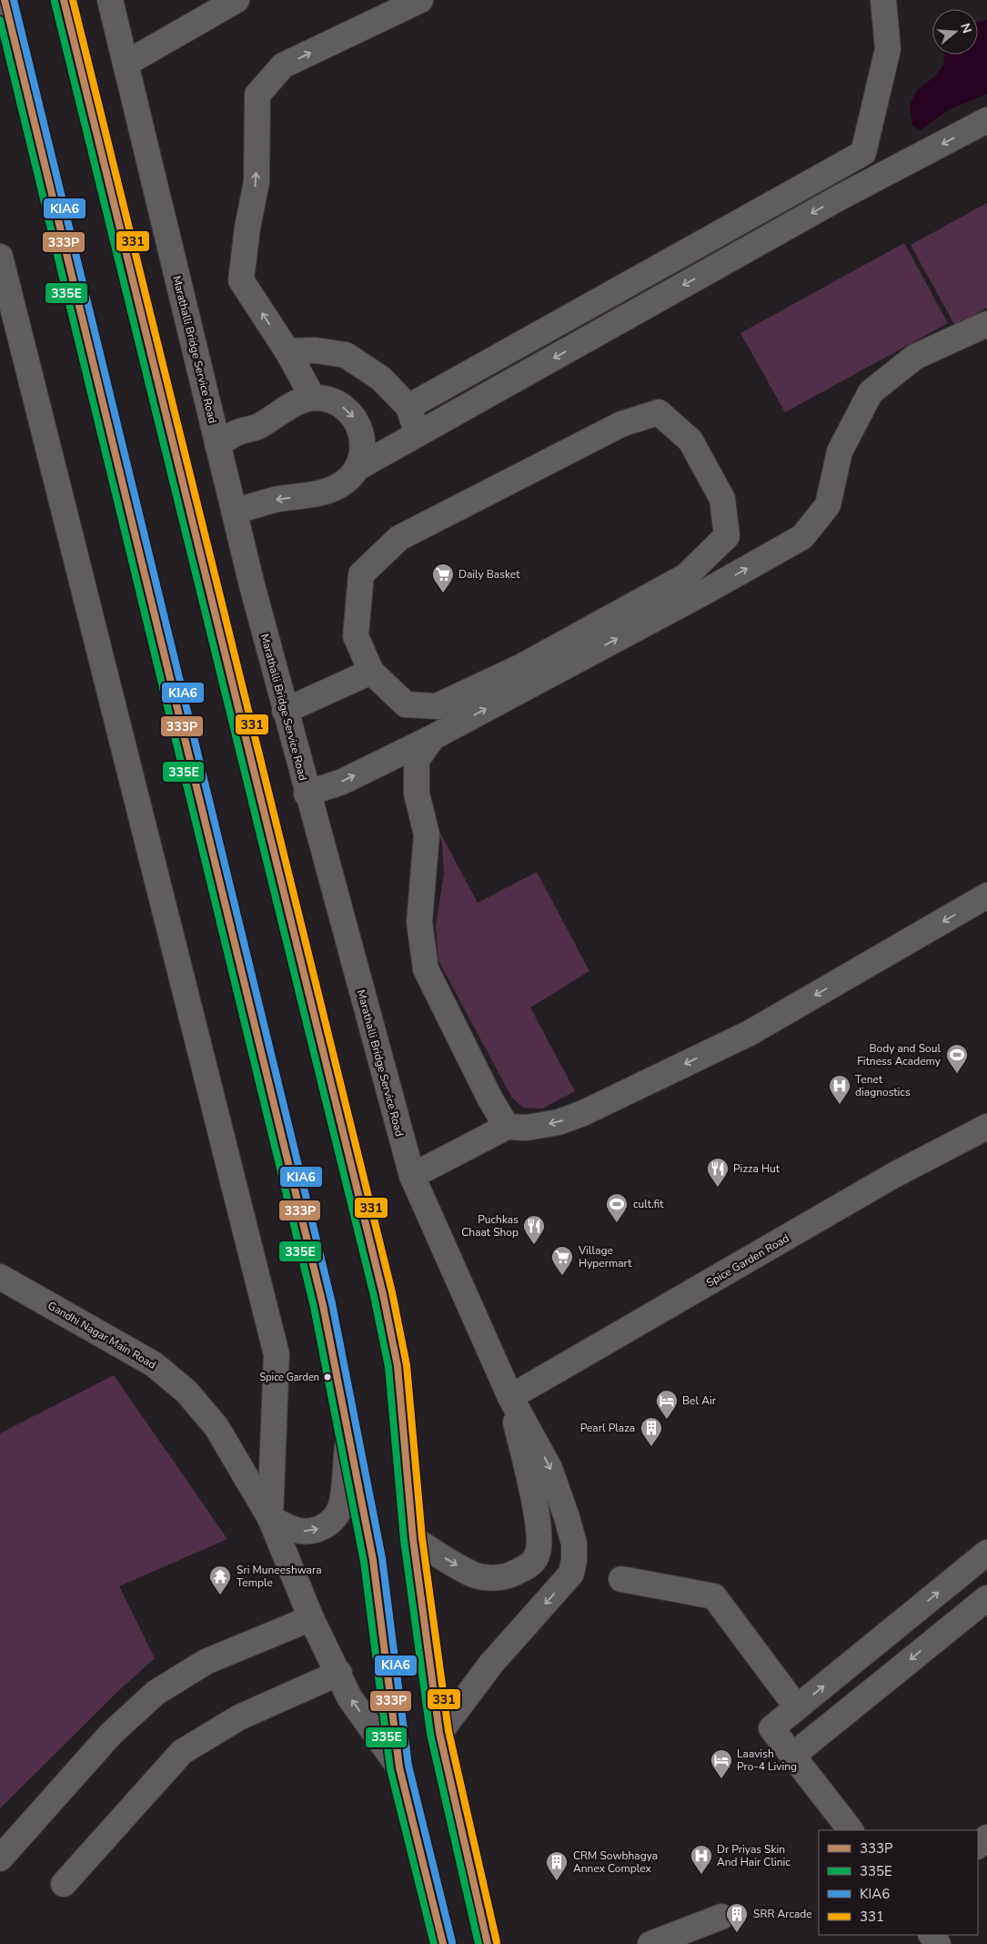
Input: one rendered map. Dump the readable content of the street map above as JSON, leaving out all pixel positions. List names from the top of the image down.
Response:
{
  "streets": {
    "street": ["Marathalli Bridge Service Road", "Spice Garden Road", "Gandhi Nagar Main Road"]
  },
  "crossings": [
    ["Marathalli Bridge Service Road", "Spice Garden Road"]
  ],
  "places": {
    "supermarket": ["Daily Basket", "Village Hypermart"],
    "sports": ["Body and Soul Fitness Academy", "cult.fit"],
    "hospital": ["Tenet diagnostics", "Dr Priyas Skin And Hair Clinic"],
    "restaurant": ["Pizza Hut", "Puchkas Chaat Shop"],
    "other": ["Spice Garden"],
    "hotel": ["Bel Air", "Laavish Pro-4 Living"],
    "building": ["Pearl Plaza", "CRM Sowbhagya Annex Complex", "SRR Arcade"],
    "temple": ["Sri Muneeshwara Temple"]
  },
  "lines": [
    "transit line 333P",
    "transit line KIA6",
    "transit line 331",
    "transit line 335E"
  ],
  "legend": [
    "333P",
    "335E",
    "KIA6",
    "331"
  ],
  "north": "right"
}
